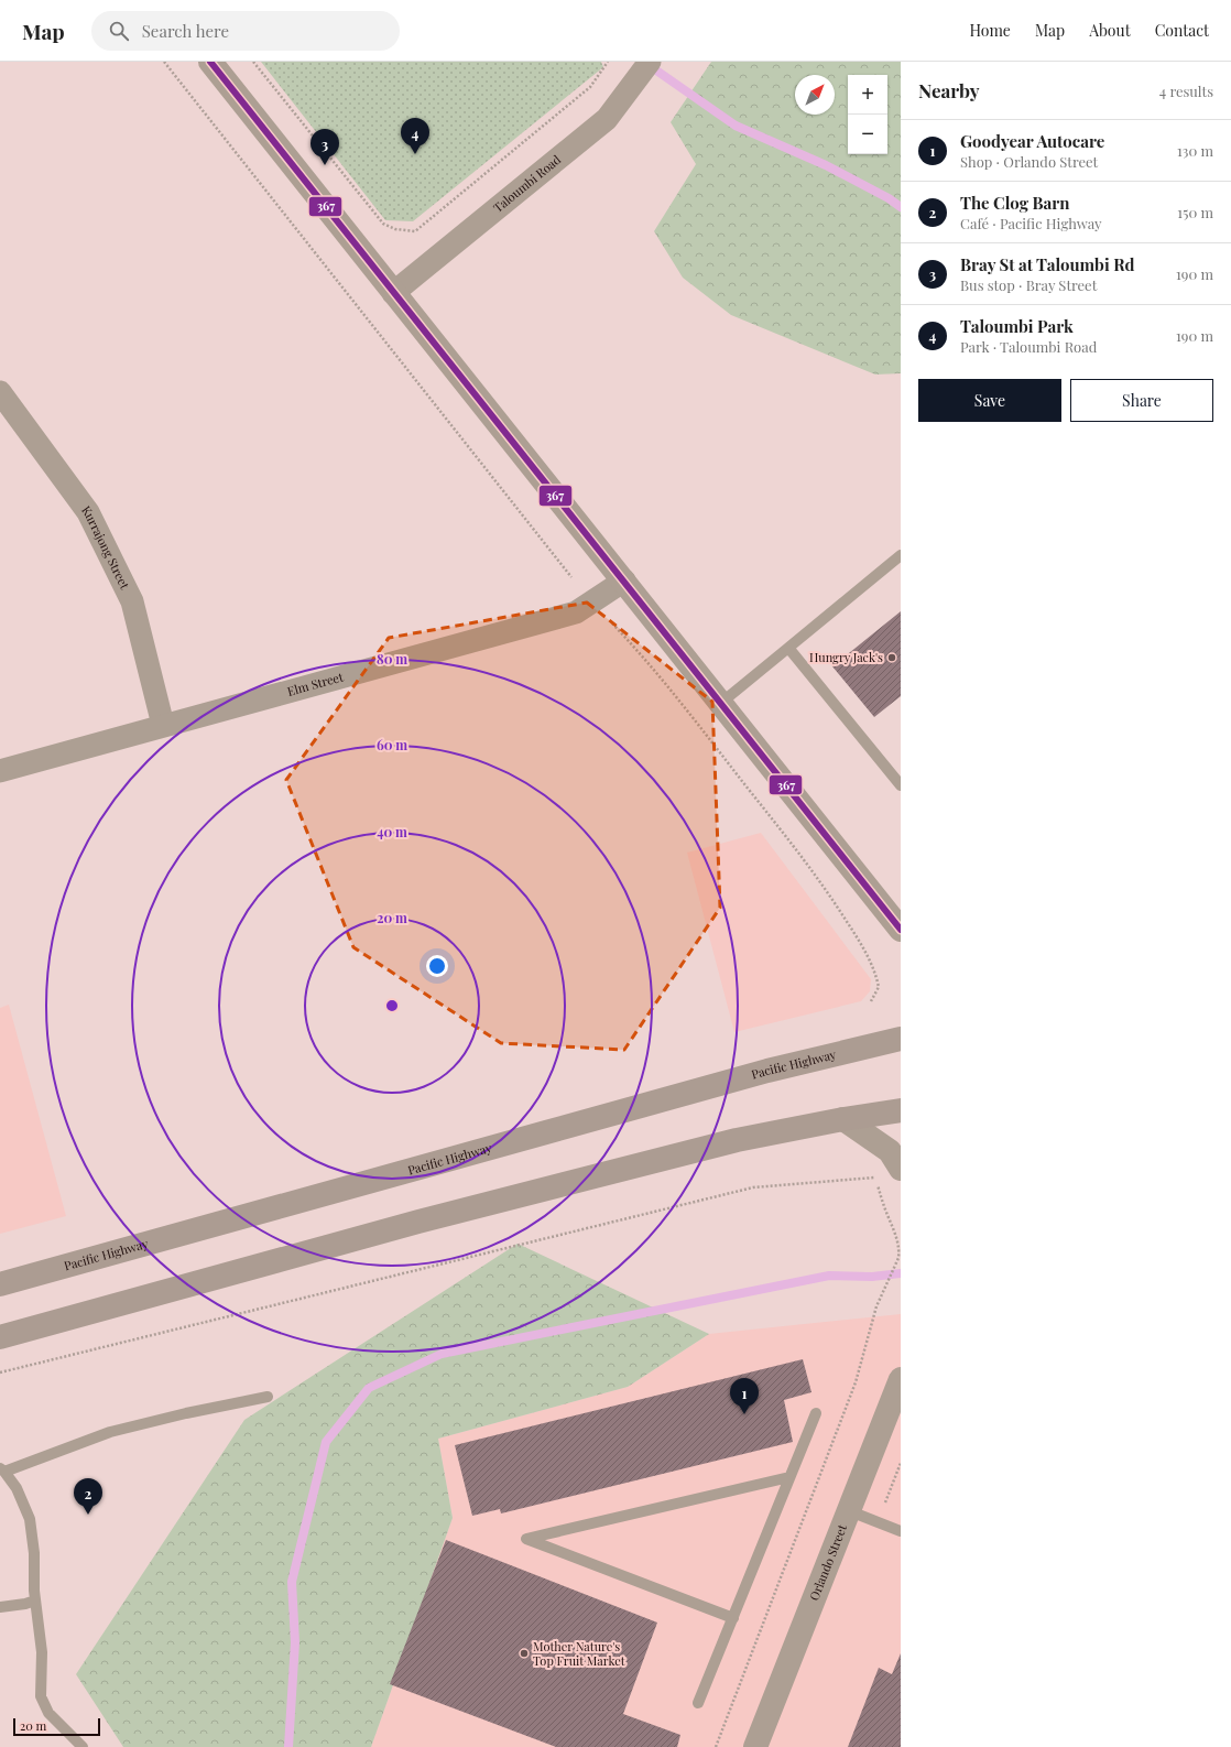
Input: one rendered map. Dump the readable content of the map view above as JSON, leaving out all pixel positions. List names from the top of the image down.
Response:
{
  "streets": {
    "highway": ["Pacific Highway"],
    "street": [
      "Taloumbi Road",
      "Kurrajong Street",
      "Elm Street",
      "Orlando Street"
    ]
  },
  "crossings": [
    ["Kurrajong Street", "Elm Street"]
  ],
  "places": ["Hungry Jack's", "Mother Nature's Top Fruit Market"],
  "lines": ["transit line 367"],
  "scale_bar": "20 m",
  "north": "top right",
  "page": {
    "header": "Map",
    "search": "Search here",
    "nav": [
      "Home",
      "Map",
      "About",
      "Contact"
    ],
    "heading": ["Nearby", "4 results"],
    "map_buttons": ["+", "−"],
    "pins": [
      "4",
      "3",
      "1",
      "2"
    ],
    "list": [
      {
        "mark": "1",
        "name": "Goodyear Autocare",
        "note": "Shop · Orlando Street",
        "value": "130 m"
      },
      {
        "mark": "2",
        "name": "The Clog Barn",
        "note": "Café · Pacific Highway",
        "value": "150 m"
      },
      {
        "mark": "3",
        "name": "Bray St at Taloumbi Rd",
        "note": "Bus stop · Bray Street",
        "value": "190 m"
      },
      {
        "mark": "4",
        "name": "Taloumbi Park",
        "note": "Park · Taloumbi Road",
        "value": "190 m"
      }
    ],
    "buttons": ["Save", "Share"],
    "scale": "20 m"
  },
  "rings": [
    "80 m",
    "60 m",
    "40 m",
    "20 m"
  ]
}
